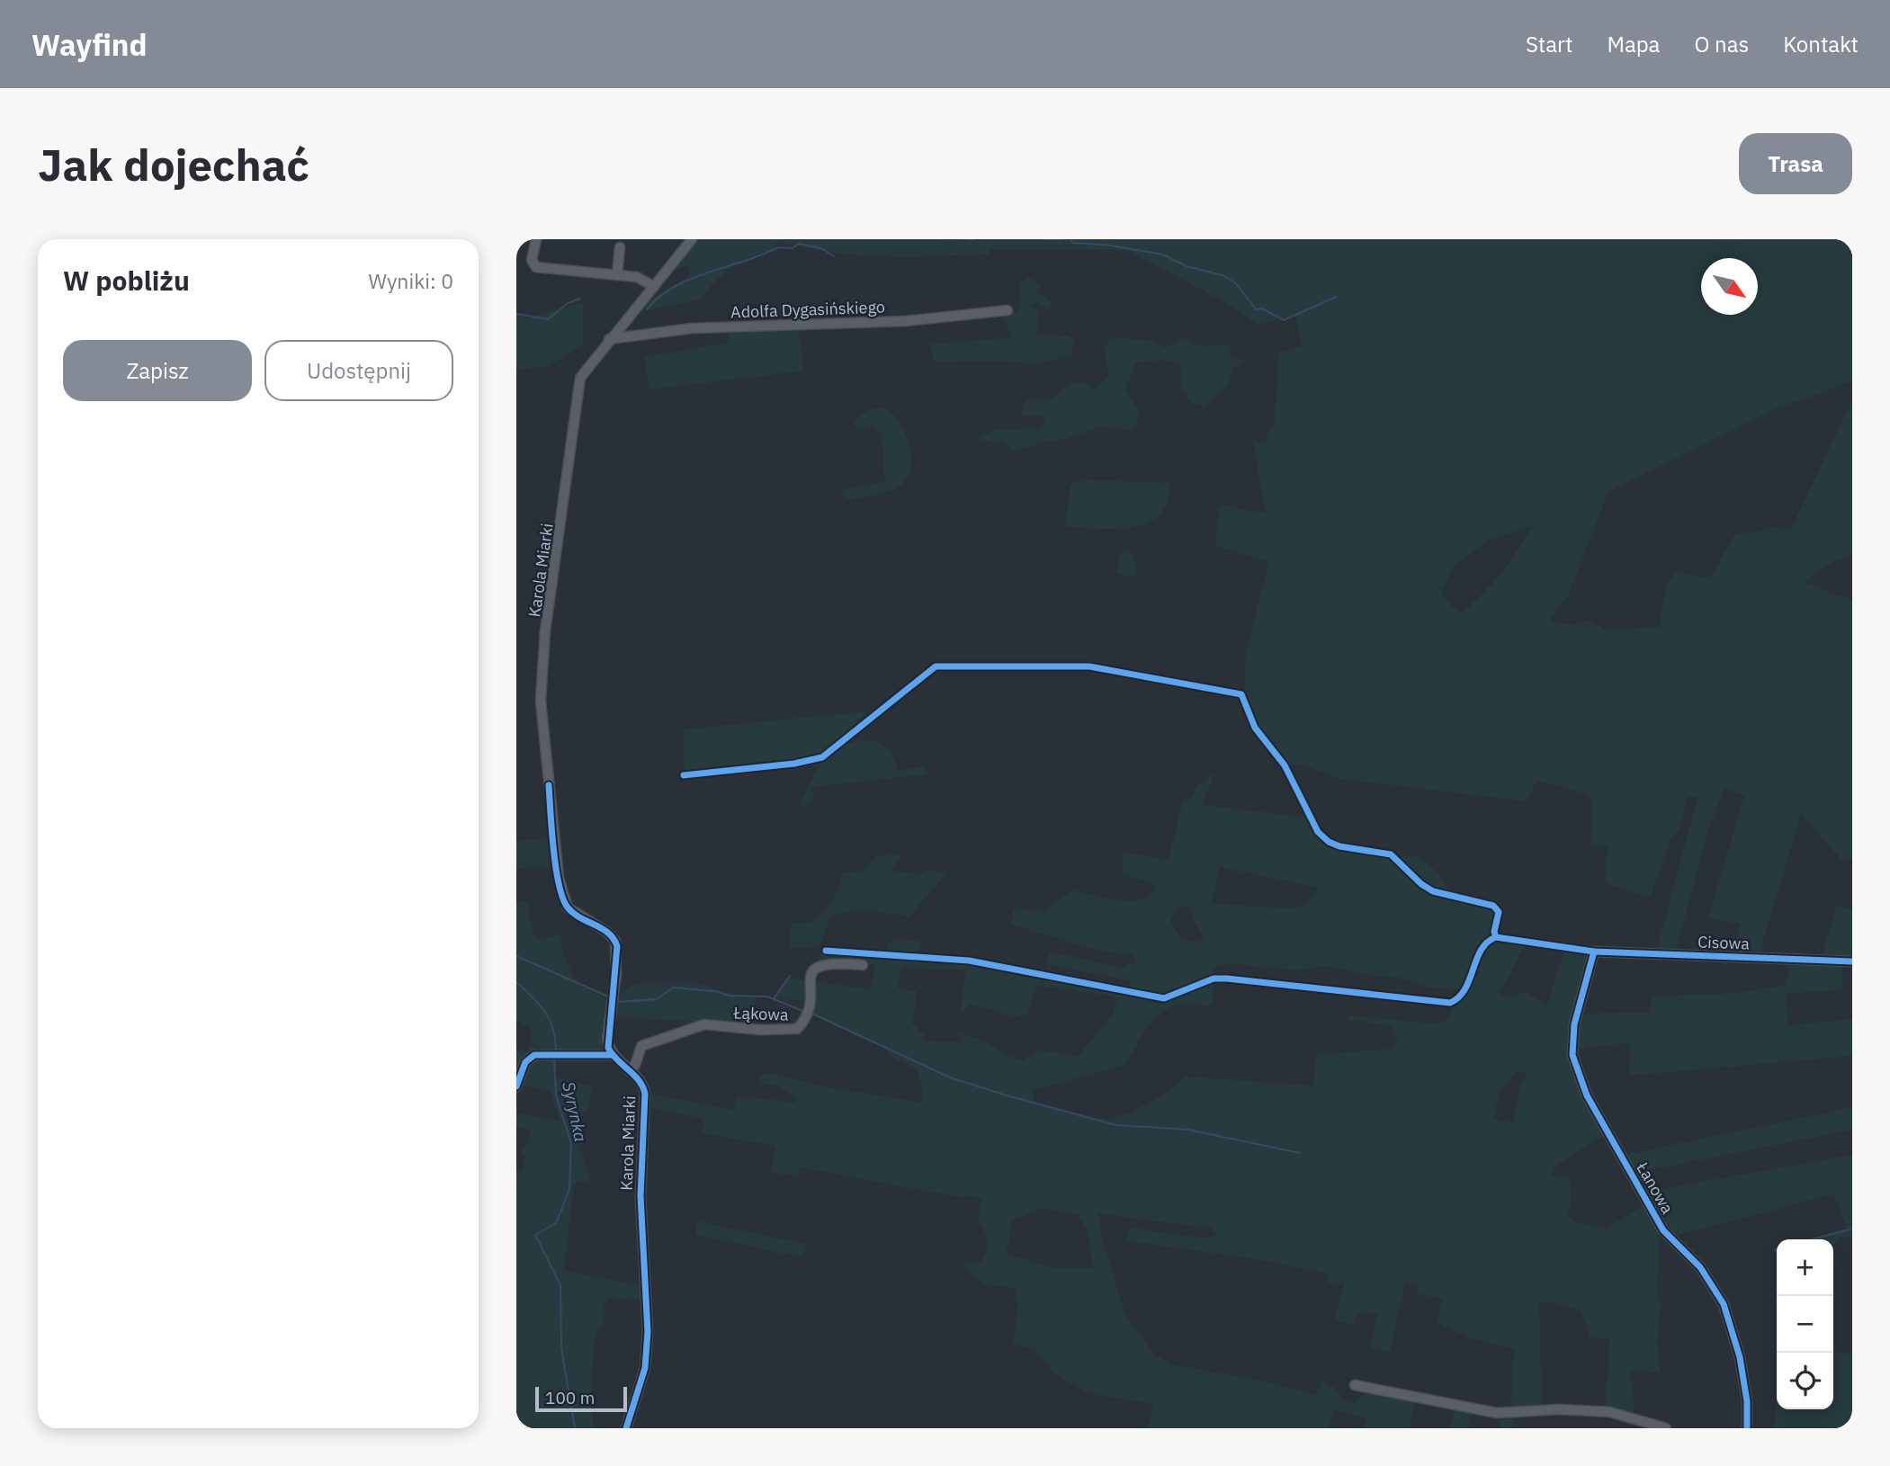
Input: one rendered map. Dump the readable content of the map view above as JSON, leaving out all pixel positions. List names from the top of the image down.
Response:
{
  "streets": {
    "street": [
      "Adolfa Dygasińskiego",
      "Karola Miarki",
      "Cisowa",
      "Łąkowa",
      "Łanowa"
    ]
  },
  "crossings": [
    ["Adolfa Dygasińskiego", "Karola Miarki"],
    ["Karola Miarki", "Łąkowa"],
    ["Cisowa", "Łanowa"]
  ],
  "water": ["Syrynka"],
  "scale_bar": "100 m",
  "north": "bottom right",
  "page": {
    "header": "Wayfind",
    "nav": [
      "Start",
      "Mapa",
      "O nas",
      "Kontakt"
    ],
    "buttons": [
      "Trasa",
      ["Zapisz", "Udostępnij"]
    ],
    "title": "Jak dojechać",
    "heading": ["W pobliżu", "Wyniki: 0"],
    "map_buttons": ["+", "−"],
    "scale": "100 m"
  }
}
